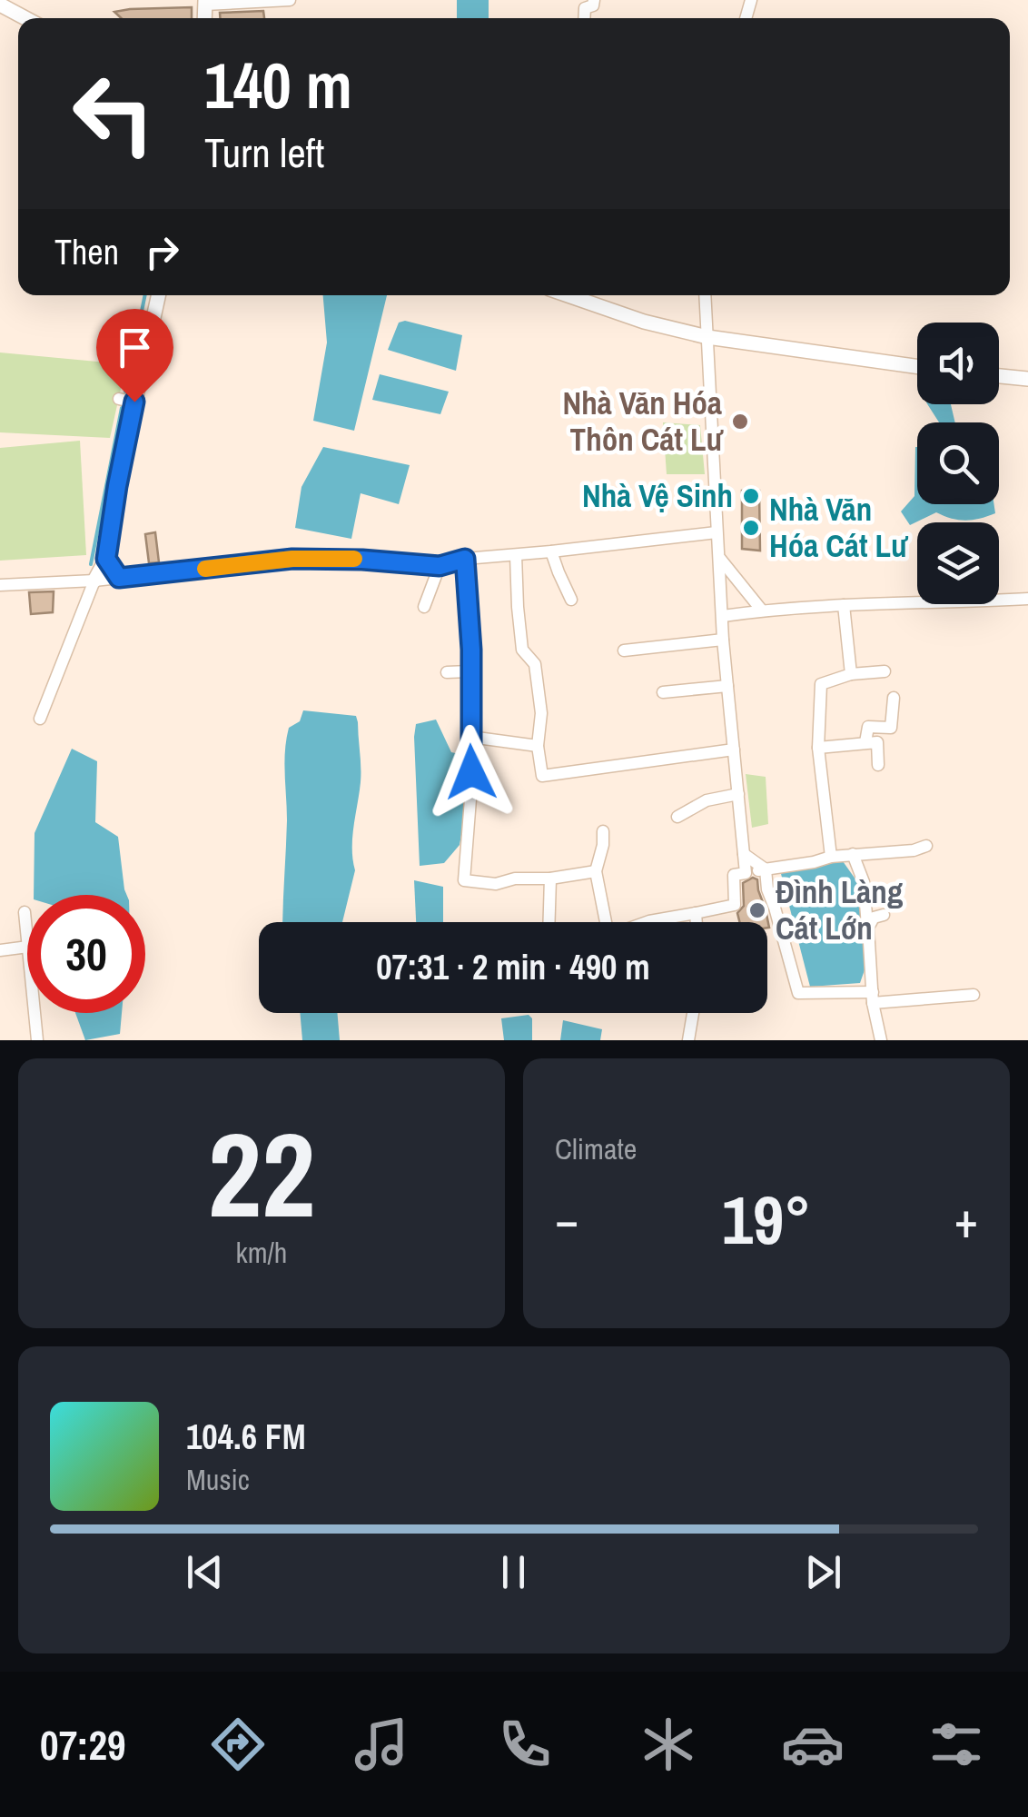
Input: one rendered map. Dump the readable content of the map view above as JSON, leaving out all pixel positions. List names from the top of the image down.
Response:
{
  "places": [
    "Nhà Văn Hóa Thôn Cát Lư",
    "Nhà Vệ Sinh",
    "Nhà Văn Hóa Cát Lư",
    "Đình Làng Cát Lớn"
  ],
  "page": {
    "turn": ["140 m", "Turn left"],
    "then": "Then",
    "limit": "30",
    "trip": "07:31 · 2 min · 490 m",
    "tile": [
      ["22", "km/h"],
      "Climate"
    ],
    "heat": ["−", "19°", "+"],
    "song": ["104.6 FM", "Music"],
    "tabs": "07:29"
  }
}
